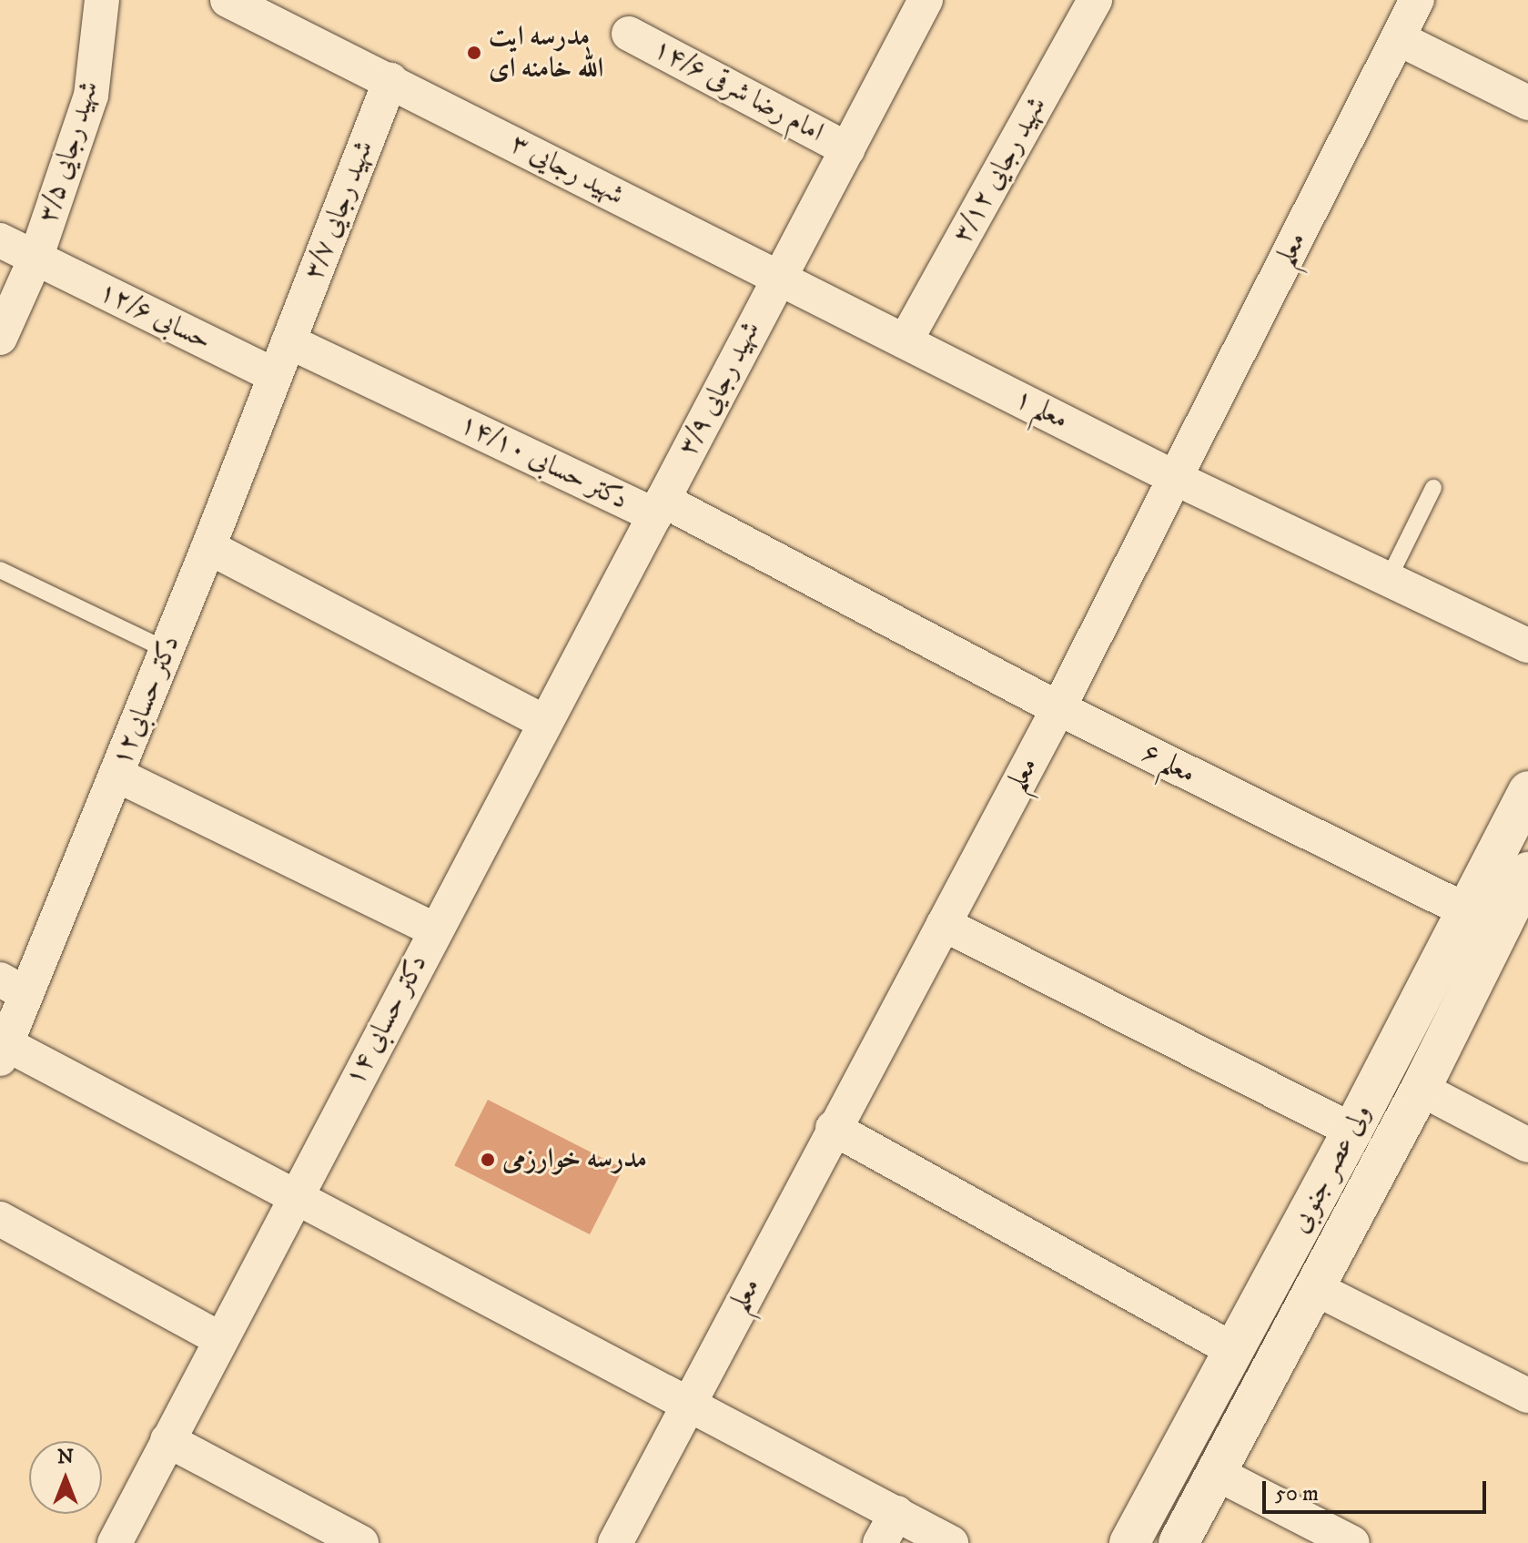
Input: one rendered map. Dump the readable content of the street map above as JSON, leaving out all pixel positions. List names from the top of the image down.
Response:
{
  "streets": {
    "street": [
      "امام رضا شرقی ۱۴/۶",
      "شهید رجایی ۳/۵",
      "شهید رجایی ۳",
      "شهید رجایی ۳/۱۲",
      "شهید رجایی ۳/۷",
      "معلم",
      "حسابی ۱۲/۶",
      "شهید رجایی ۳/۹",
      "معلم ۱",
      "دکتر حسابی ۱۴/۱۰",
      "دکتر حسابی۱۲",
      "معلم ۶",
      "دکتر حسابی ۱۴",
      "ولی عصر جنوبی"
    ]
  },
  "crossings": [
    ["امام رضا شرقی ۱۴/۶", "شهید رجایی ۳/۹"],
    ["شهید رجایی ۳/۵", "حسابی ۱۲/۶"],
    ["شهید رجایی ۳", "شهید رجایی ۳/۱۲"],
    ["شهید رجایی ۳", "شهید رجایی ۳/۷"],
    ["شهید رجایی ۳", "شهید رجایی ۳/۹"],
    ["شهید رجایی ۳", "معلم ۱"],
    ["شهید رجایی ۳/۱۲", "معلم ۱"],
    ["شهید رجایی ۳/۷", "دکتر حسابی ۱۴/۱۰"],
    ["شهید رجایی ۳/۷", "دکتر حسابی۱۲"],
    ["معلم", "معلم ۱"],
    ["معلم", "معلم ۶"],
    ["حسابی ۱۲/۶", "دکتر حسابی۱۲"],
    ["شهید رجایی ۳/۹", "دکتر حسابی ۱۴/۱۰"],
    ["شهید رجایی ۳/۹", "دکتر حسابی ۱۴"],
    ["دکتر حسابی ۱۴/۱۰", "دکتر حسابی۱۲"],
    ["دکتر حسابی ۱۴/۱۰", "معلم ۶"],
    ["دکتر حسابی ۱۴/۱۰", "دکتر حسابی ۱۴"],
    ["معلم ۶", "ولی عصر جنوبی"]
  ],
  "places": ["مدرسه ایت الله خامنه ای", "مدرسه خوارزمی"],
  "scale_bar": "50 m",
  "north": "top"
}
